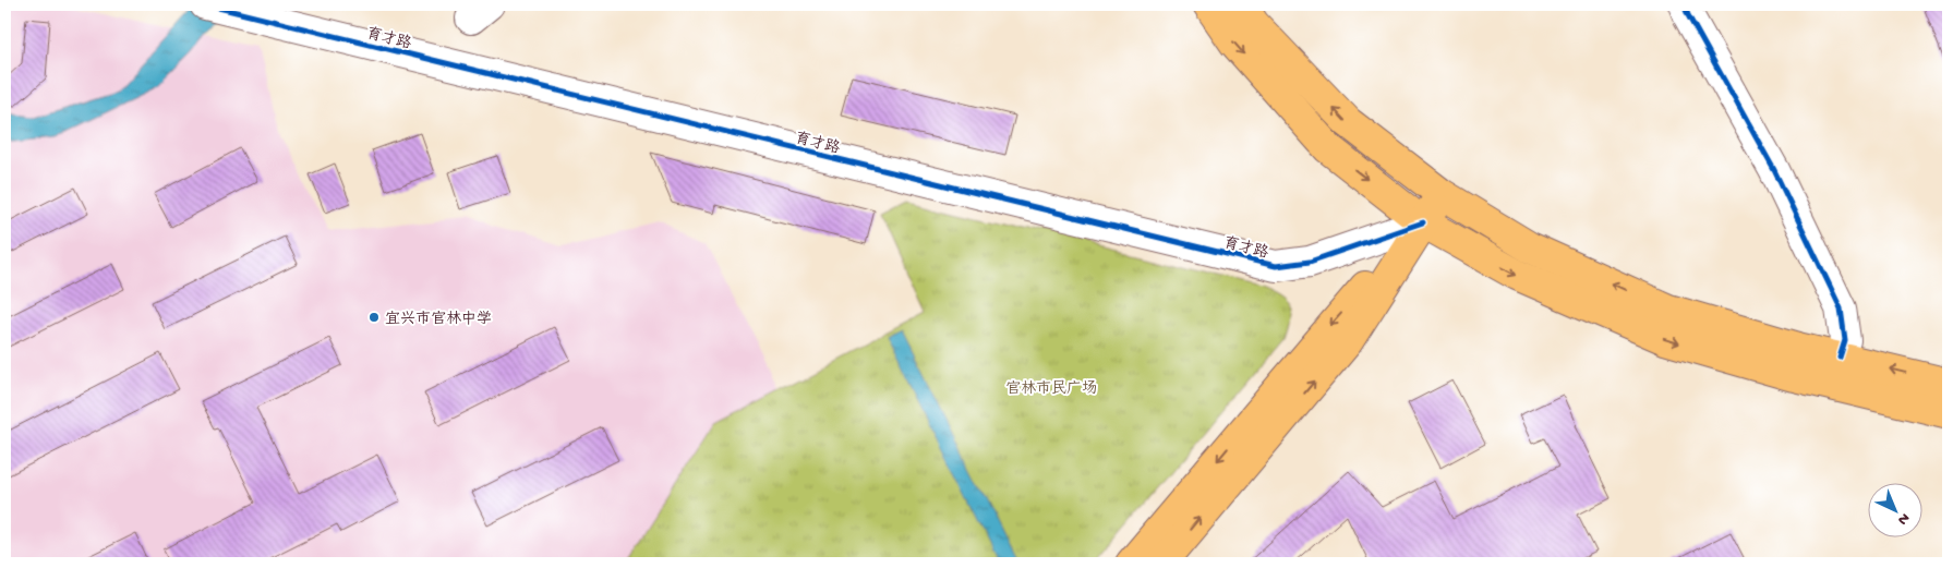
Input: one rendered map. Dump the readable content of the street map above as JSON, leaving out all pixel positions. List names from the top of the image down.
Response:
{
  "streets": {
    "street": ["育才路"]
  },
  "parks": ["官林市民广场"],
  "places": ["宜兴市官林中学"],
  "north": "bottom right"
}
